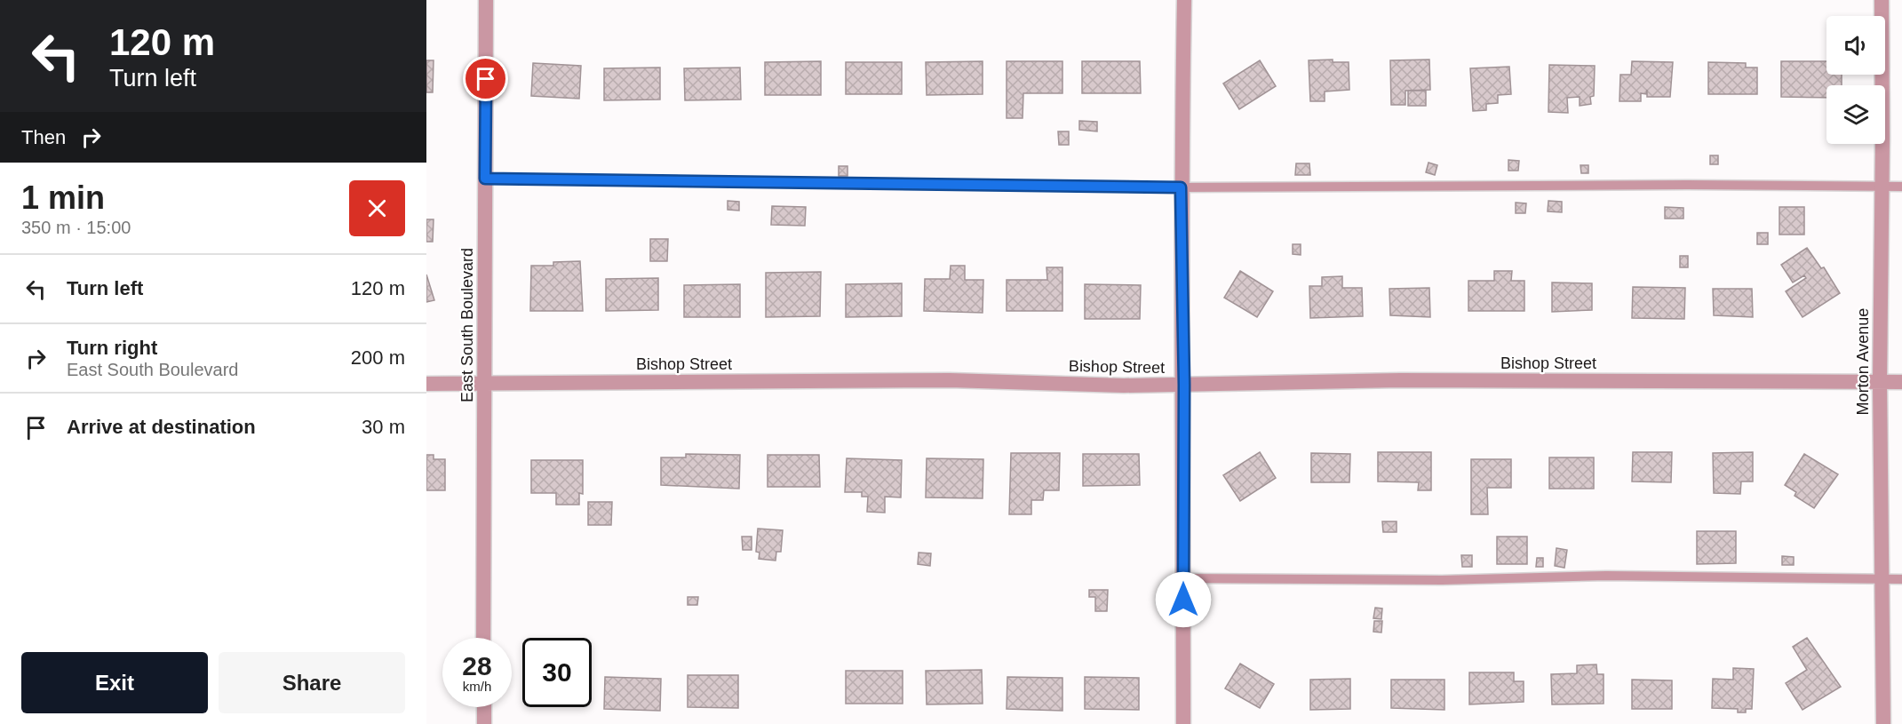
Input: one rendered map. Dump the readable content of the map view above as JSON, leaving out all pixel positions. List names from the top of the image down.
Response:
{
  "streets": {
    "street": ["East South Boulevard", "Morton Avenue", "Bishop Street"]
  },
  "crossings": [
    ["East South Boulevard", "Bishop Street"],
    ["Morton Avenue", "Bishop Street"]
  ],
  "page": {
    "turn": ["120 m", "Turn left"],
    "then": "Then",
    "heading": ["1 min", "350 m · 15:00"],
    "list": [
      {
        "name": "Turn left",
        "value": "120 m"
      },
      {
        "name": "Turn right",
        "note": "East South Boulevard",
        "value": "200 m"
      },
      {
        "name": "Arrive at destination",
        "value": "30 m"
      }
    ],
    "speed": "28 km/h",
    "limit": "30",
    "buttons": ["Exit", "Share"]
  }
}
